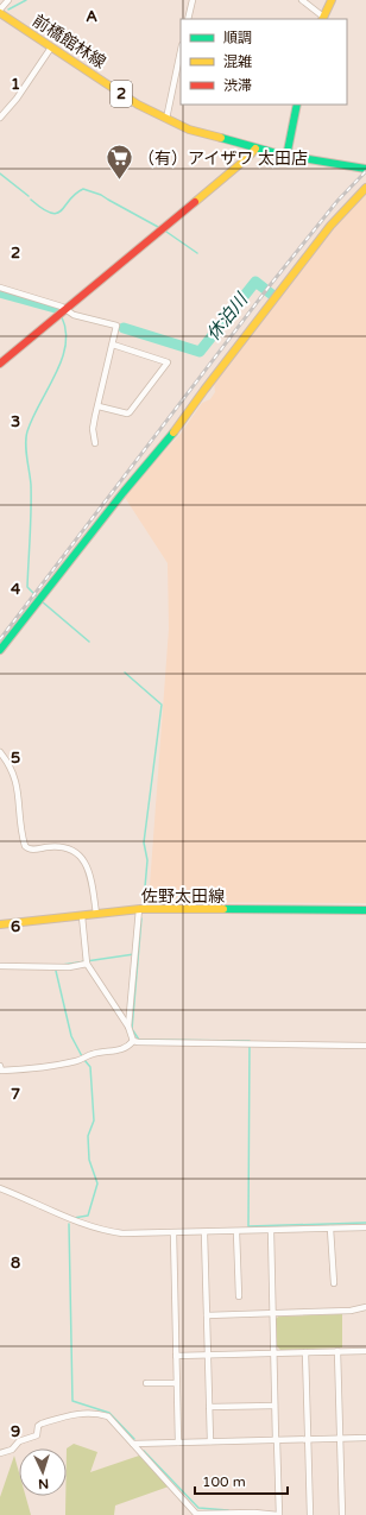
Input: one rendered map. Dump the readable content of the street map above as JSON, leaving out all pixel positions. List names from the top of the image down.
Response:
{
  "streets": {
    "street": ["前橋館林線", "2", "佐野太田線"]
  },
  "water": ["休泊川"],
  "places": {
    "supermarket": ["（有）アイザワ 太田店"]
  },
  "legend": ["順調", "混雑", "渋滞"],
  "scale_bar": "100 m",
  "north": "bottom",
  "grid": {
    "columns": ["A"],
    "rows": [
      "1",
      "2",
      "3",
      "4",
      "5",
      "6",
      "7",
      "8",
      "9"
    ]
  }
}
